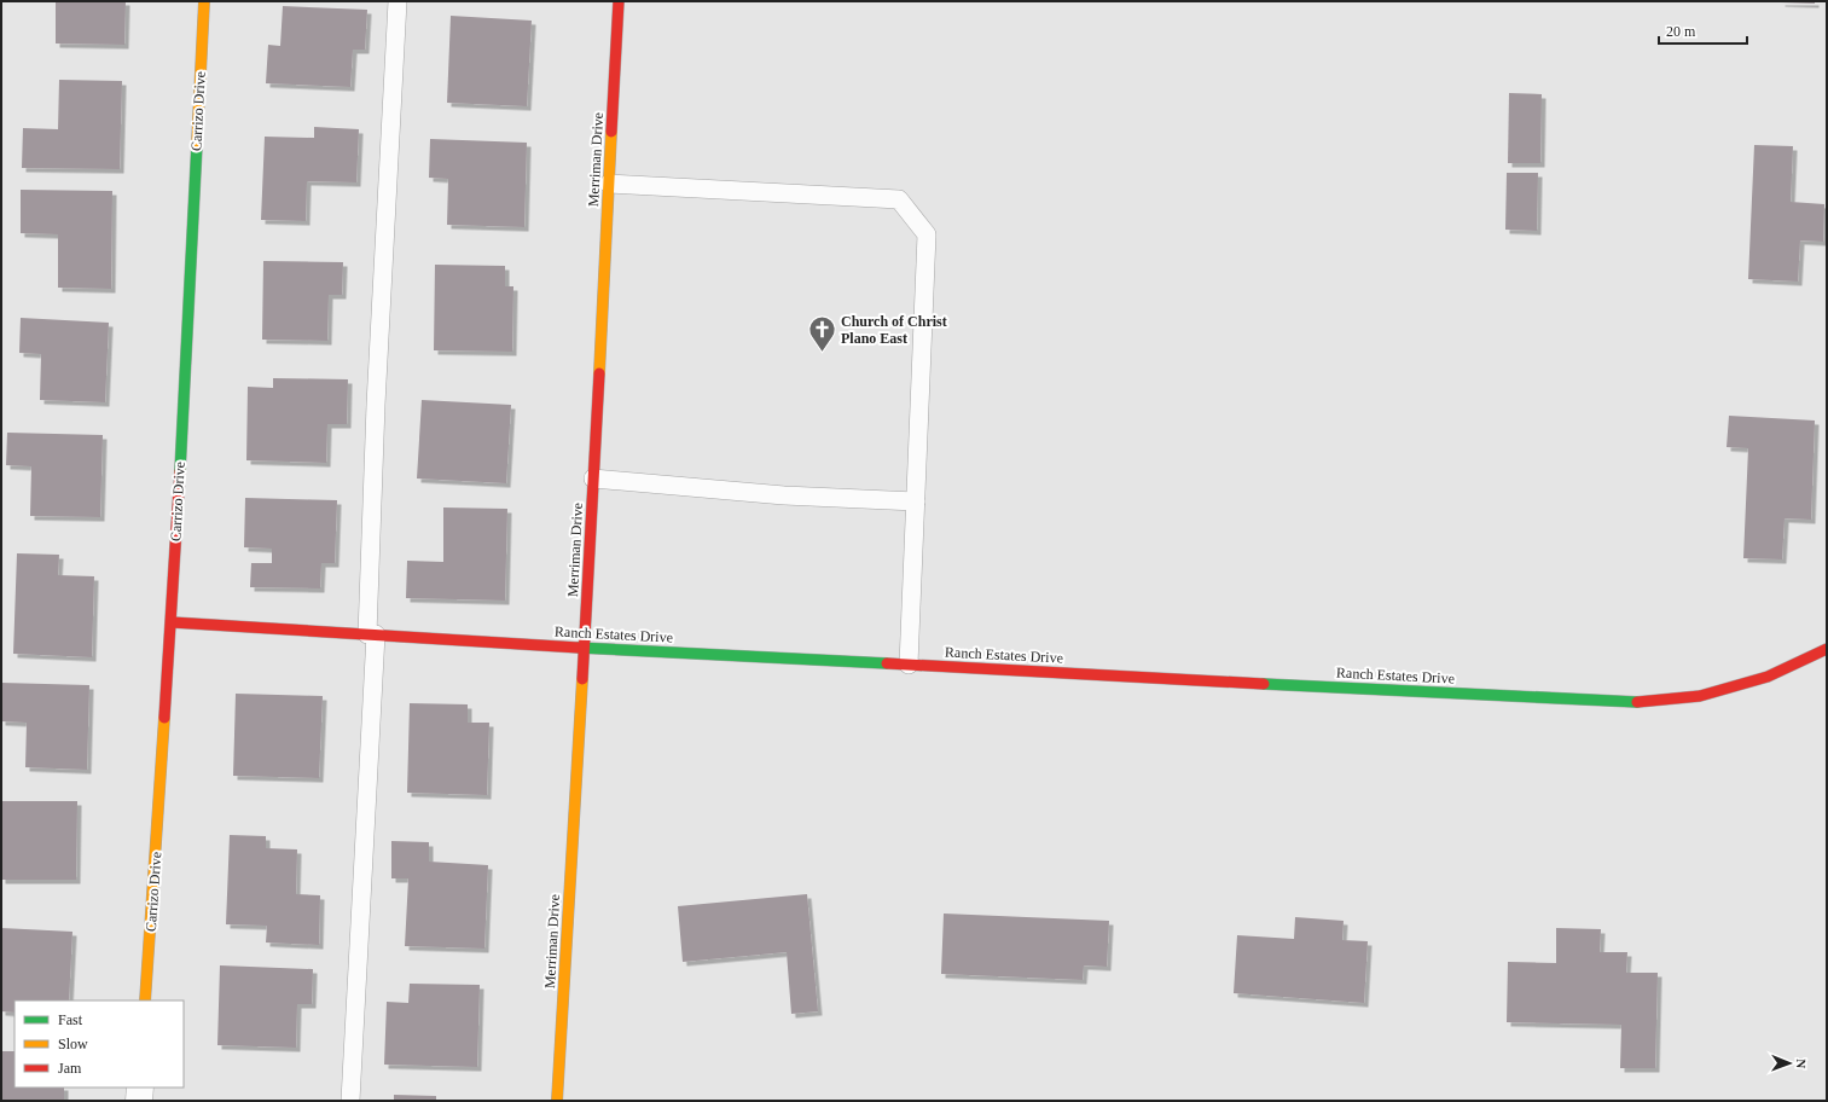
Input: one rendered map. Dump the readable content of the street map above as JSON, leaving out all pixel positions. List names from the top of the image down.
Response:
{
  "streets": {
    "street": ["Carrizo Drive", "Merriman Drive", "Ranch Estates Drive"]
  },
  "crossings": [
    ["Carrizo Drive", "Ranch Estates Drive"],
    ["Merriman Drive", "Ranch Estates Drive"]
  ],
  "places": {
    "church": ["Church of Christ Plano East"]
  },
  "legend": ["Fast", "Slow", "Jam"],
  "scale_bar": "20 m",
  "north": "right"
}
